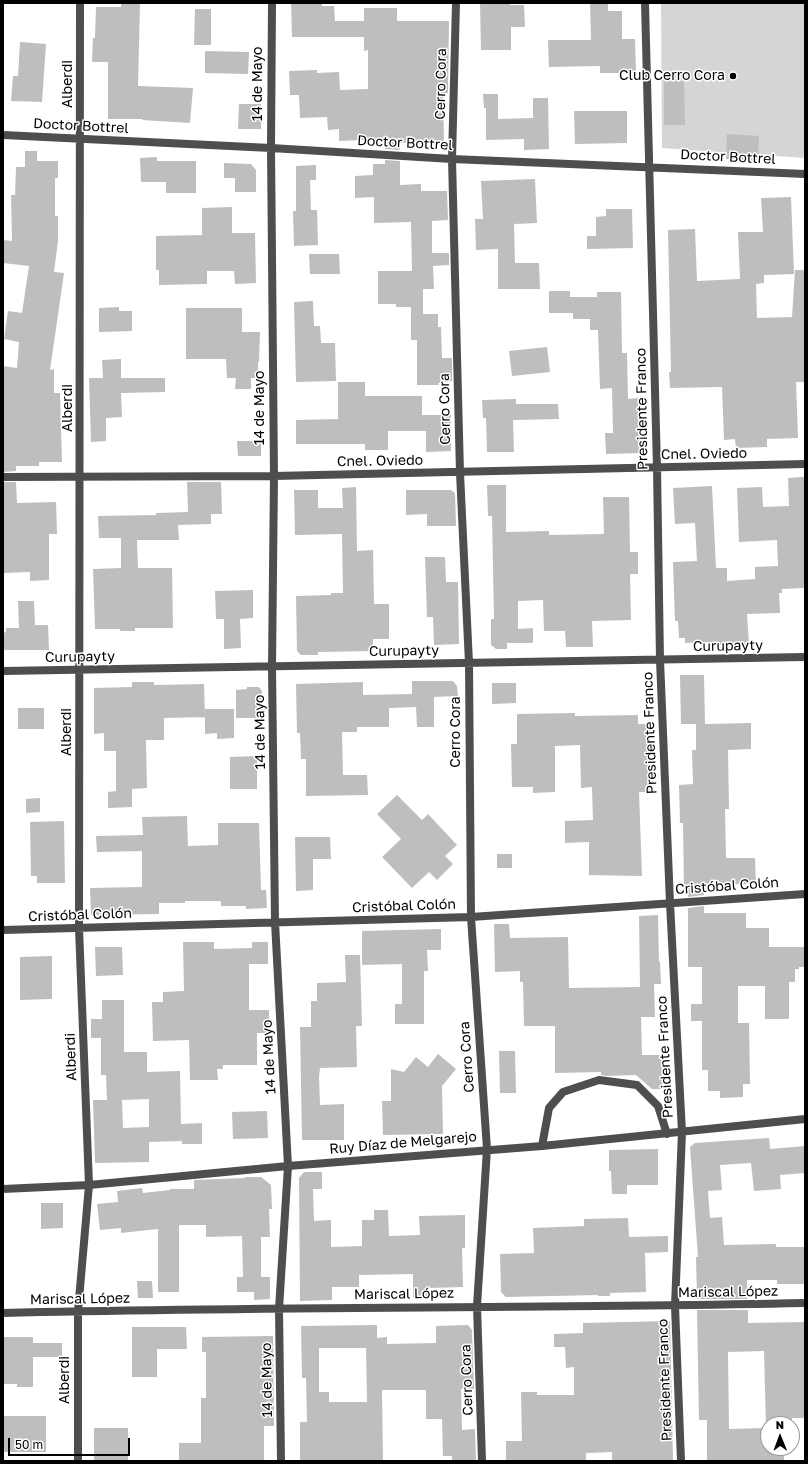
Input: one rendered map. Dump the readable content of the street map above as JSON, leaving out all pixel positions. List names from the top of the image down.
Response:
{
  "streets": {
    "street": [
      "Alberdi",
      "14 de Mayo",
      "Cerro Cora",
      "Doctor Bottrel",
      "Presidente Franco",
      "Cnel. Oviedo",
      "Curupayty",
      "Cristóbal Colón",
      "Ruy Díaz de Melgarejo",
      "Mariscal López"
    ]
  },
  "crossings": [
    ["Alberdi", "Doctor Bottrel"],
    ["Alberdi", "Cnel. Oviedo"],
    ["Alberdi", "Curupayty"],
    ["Alberdi", "Cristóbal Colón"],
    ["Alberdi", "Ruy Díaz de Melgarejo"],
    ["Alberdi", "Mariscal López"],
    ["14 de Mayo", "Doctor Bottrel"],
    ["14 de Mayo", "Cnel. Oviedo"],
    ["14 de Mayo", "Curupayty"],
    ["14 de Mayo", "Cristóbal Colón"],
    ["14 de Mayo", "Ruy Díaz de Melgarejo"],
    ["14 de Mayo", "Mariscal López"],
    ["Cerro Cora", "Doctor Bottrel"],
    ["Cerro Cora", "Cnel. Oviedo"],
    ["Cerro Cora", "Curupayty"],
    ["Cerro Cora", "Cristóbal Colón"],
    ["Cerro Cora", "Ruy Díaz de Melgarejo"],
    ["Cerro Cora", "Mariscal López"],
    ["Doctor Bottrel", "Presidente Franco"],
    ["Presidente Franco", "Cnel. Oviedo"],
    ["Presidente Franco", "Curupayty"],
    ["Presidente Franco", "Cristóbal Colón"],
    ["Presidente Franco", "Ruy Díaz de Melgarejo"],
    ["Presidente Franco", "Mariscal López"]
  ],
  "places": ["Club Cerro Cora"],
  "scale_bar": "50 m",
  "north": "top"
}
